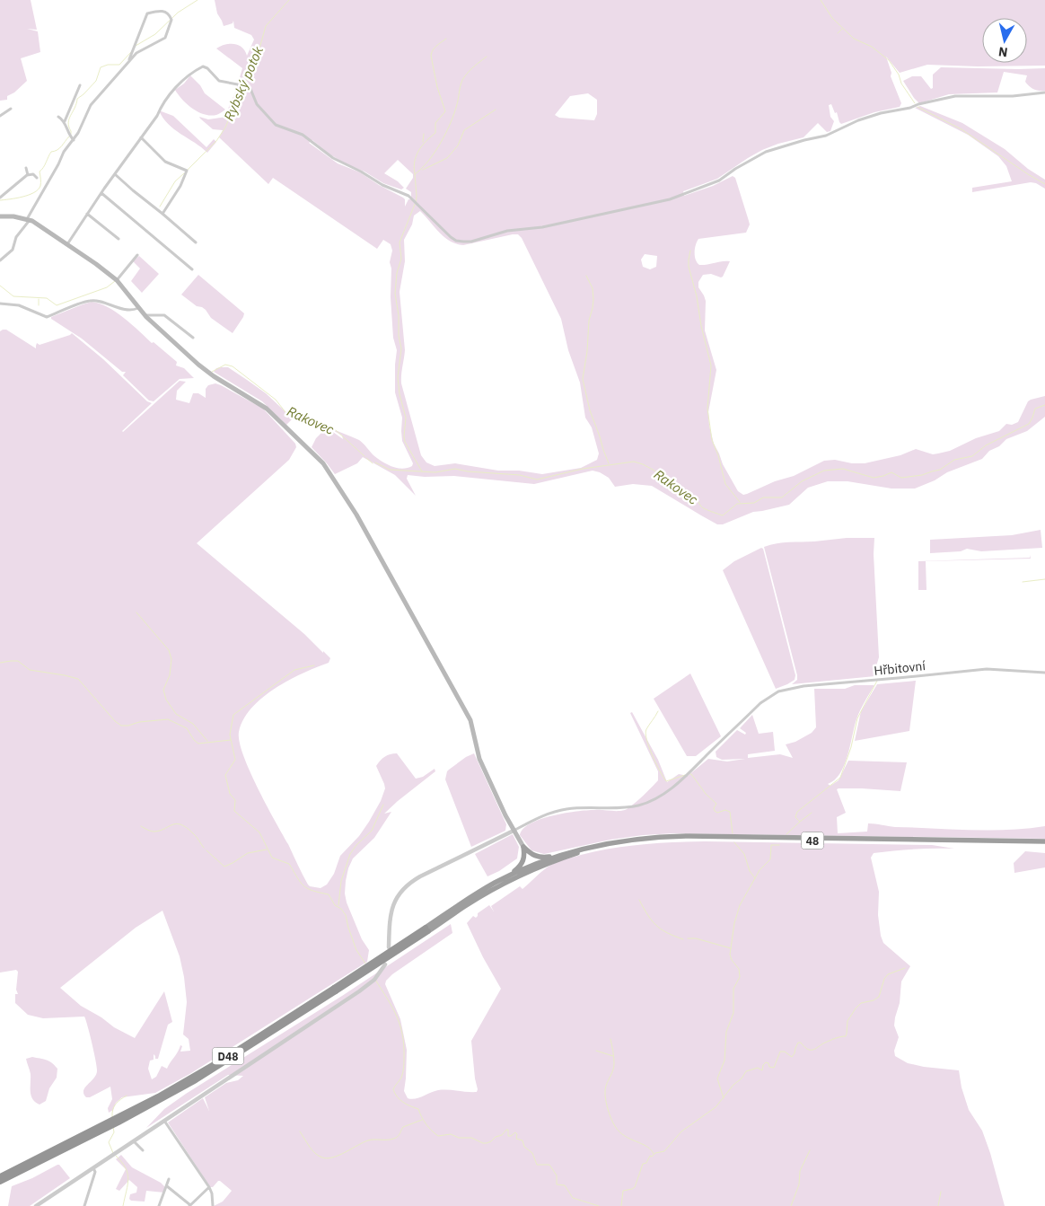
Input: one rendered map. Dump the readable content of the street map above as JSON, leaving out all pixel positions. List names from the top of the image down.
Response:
{
  "streets": {
    "highway": ["48", "D48"],
    "street": ["Hřbitovní"]
  },
  "crossings": [
    ["48", "D48"]
  ],
  "water": ["Rybský potok", "Rakovec"],
  "north": "bottom"
}
